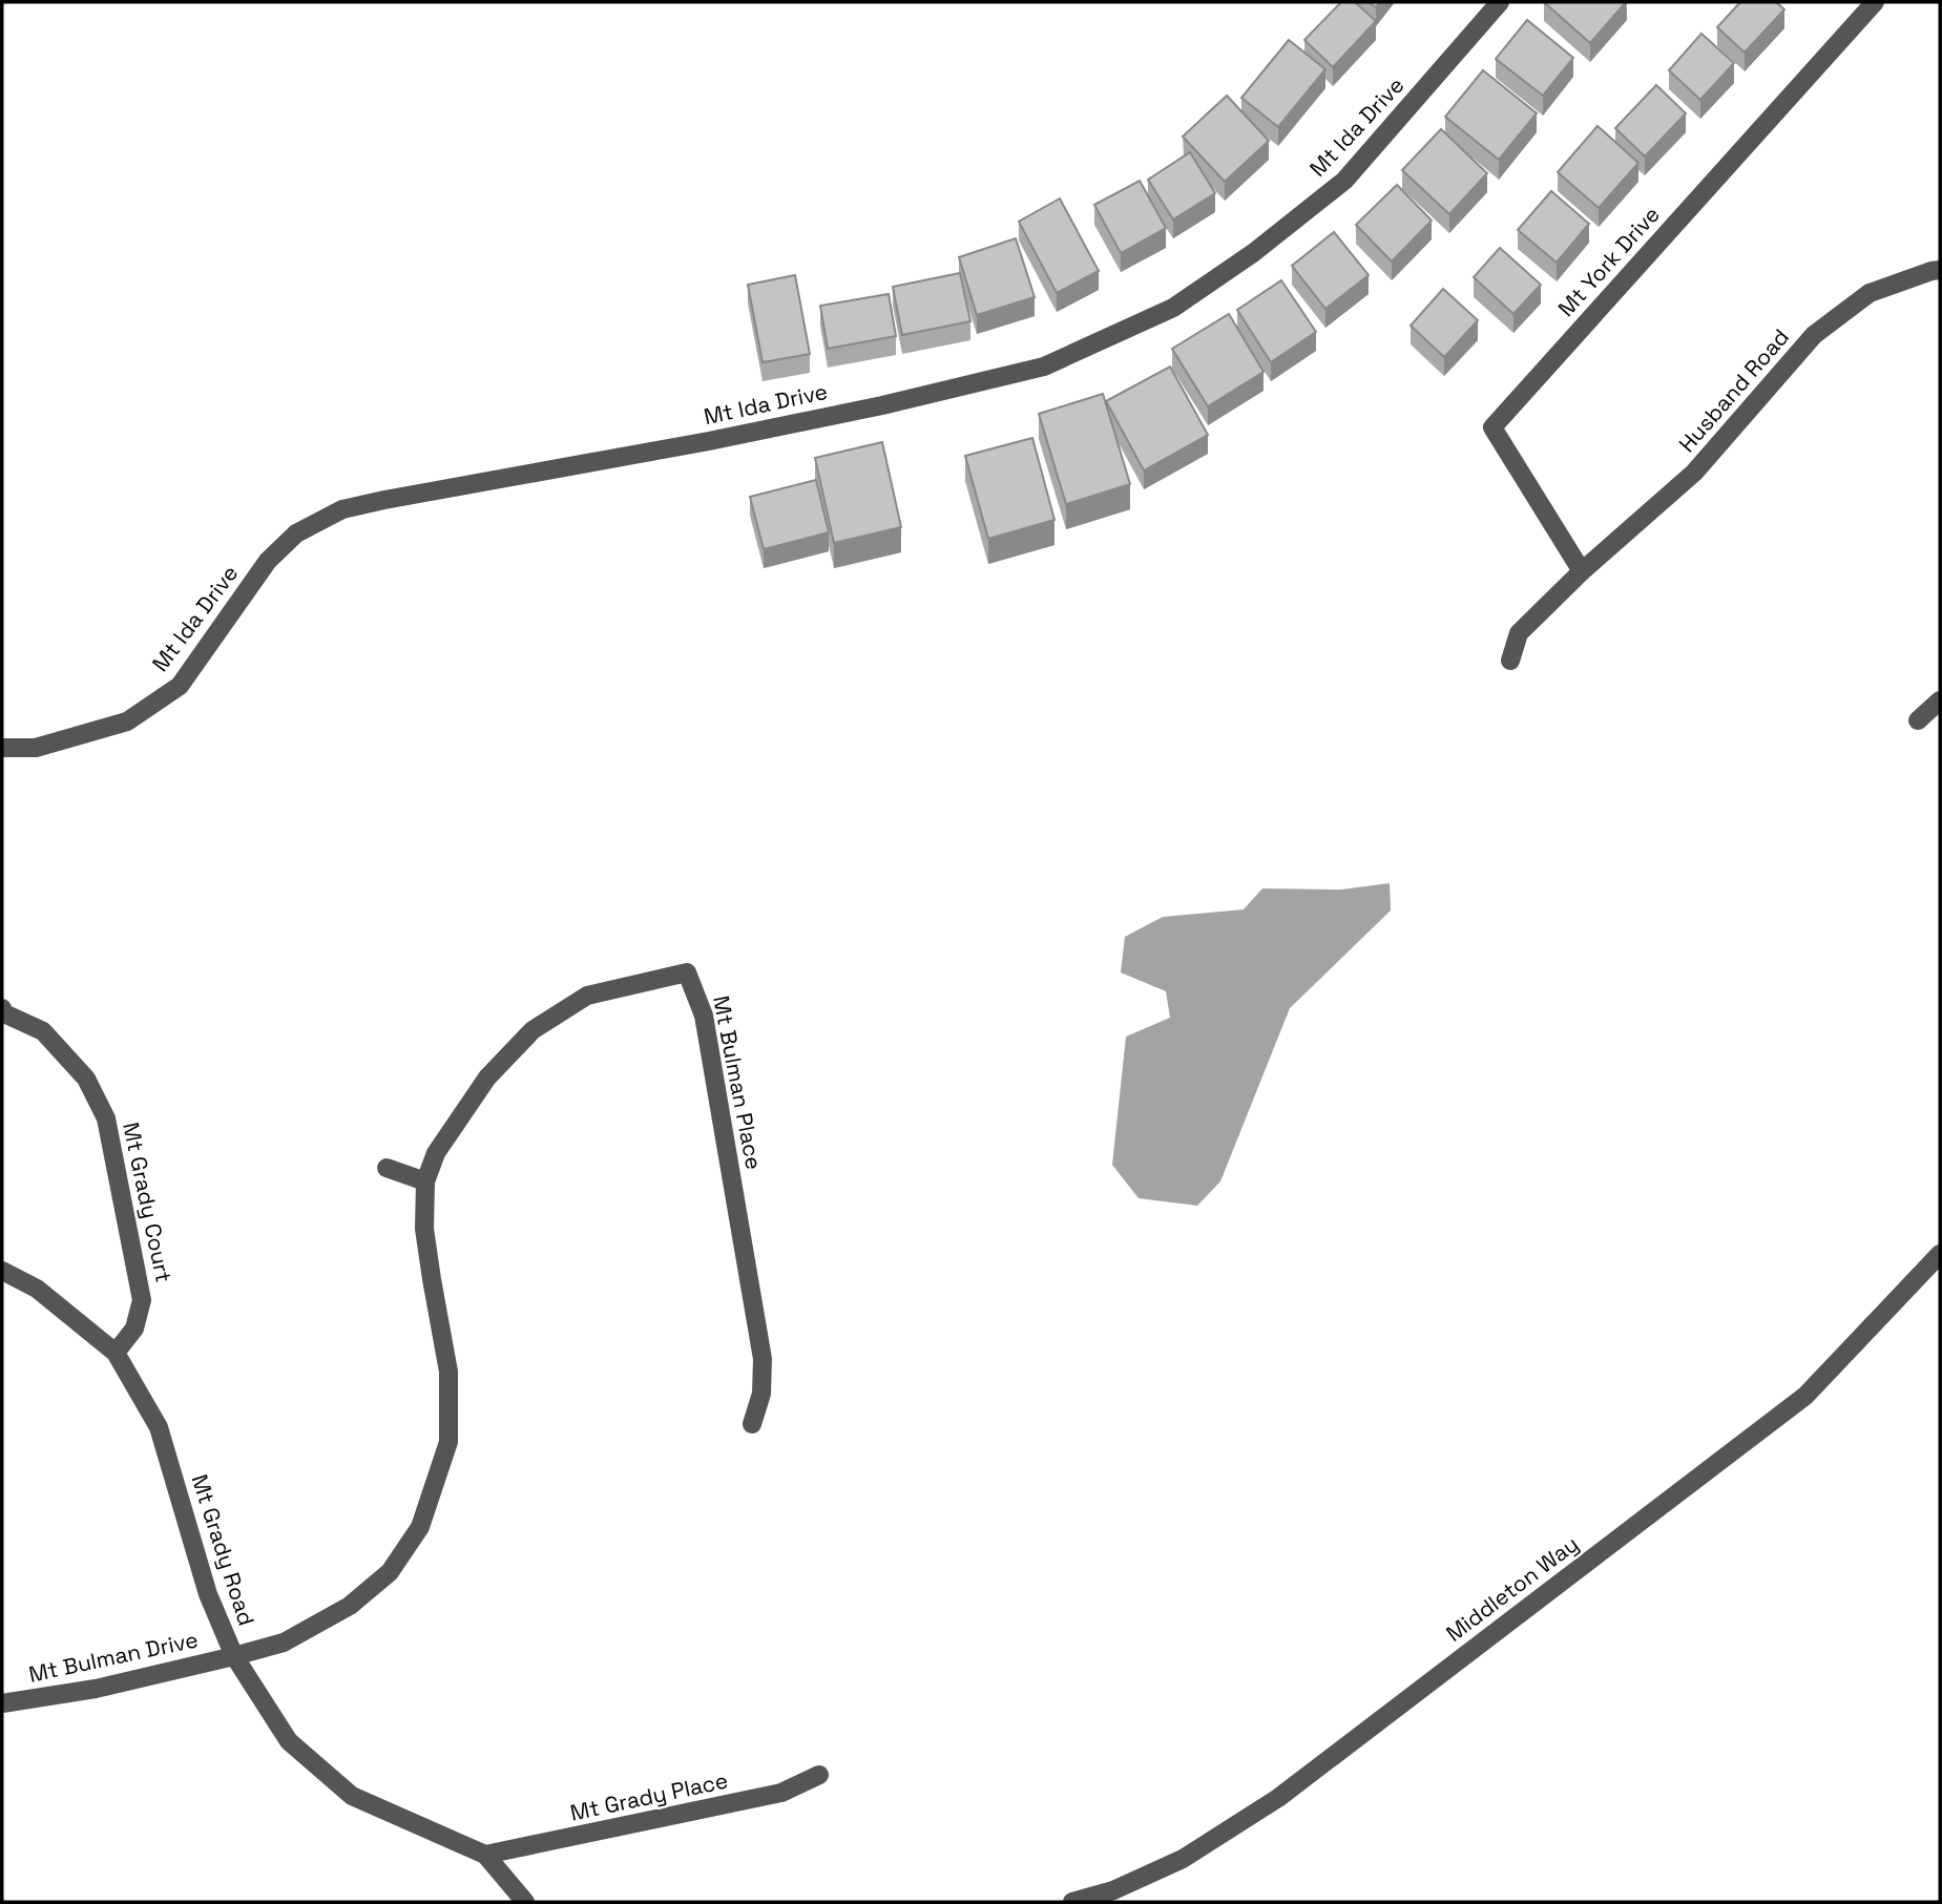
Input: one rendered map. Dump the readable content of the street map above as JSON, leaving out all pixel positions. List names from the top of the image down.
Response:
{
  "streets": {
    "street": [
      "Mt Ida Drive",
      "Mt York Drive",
      "Husband Road",
      "Mt Bulman Place",
      "Mt Grady Court",
      "Mt Grady Road",
      "Middleton Way",
      "Mt Bulman Drive",
      "Mt Grady Place"
    ]
  },
  "crossings": [
    ["Mt York Drive", "Husband Road"],
    ["Mt Bulman Place", "Mt Grady Road"],
    ["Mt Bulman Place", "Mt Bulman Drive"],
    ["Mt Grady Court", "Mt Grady Road"],
    ["Mt Grady Road", "Mt Bulman Drive"],
    ["Mt Grady Road", "Mt Grady Place"]
  ]
}
